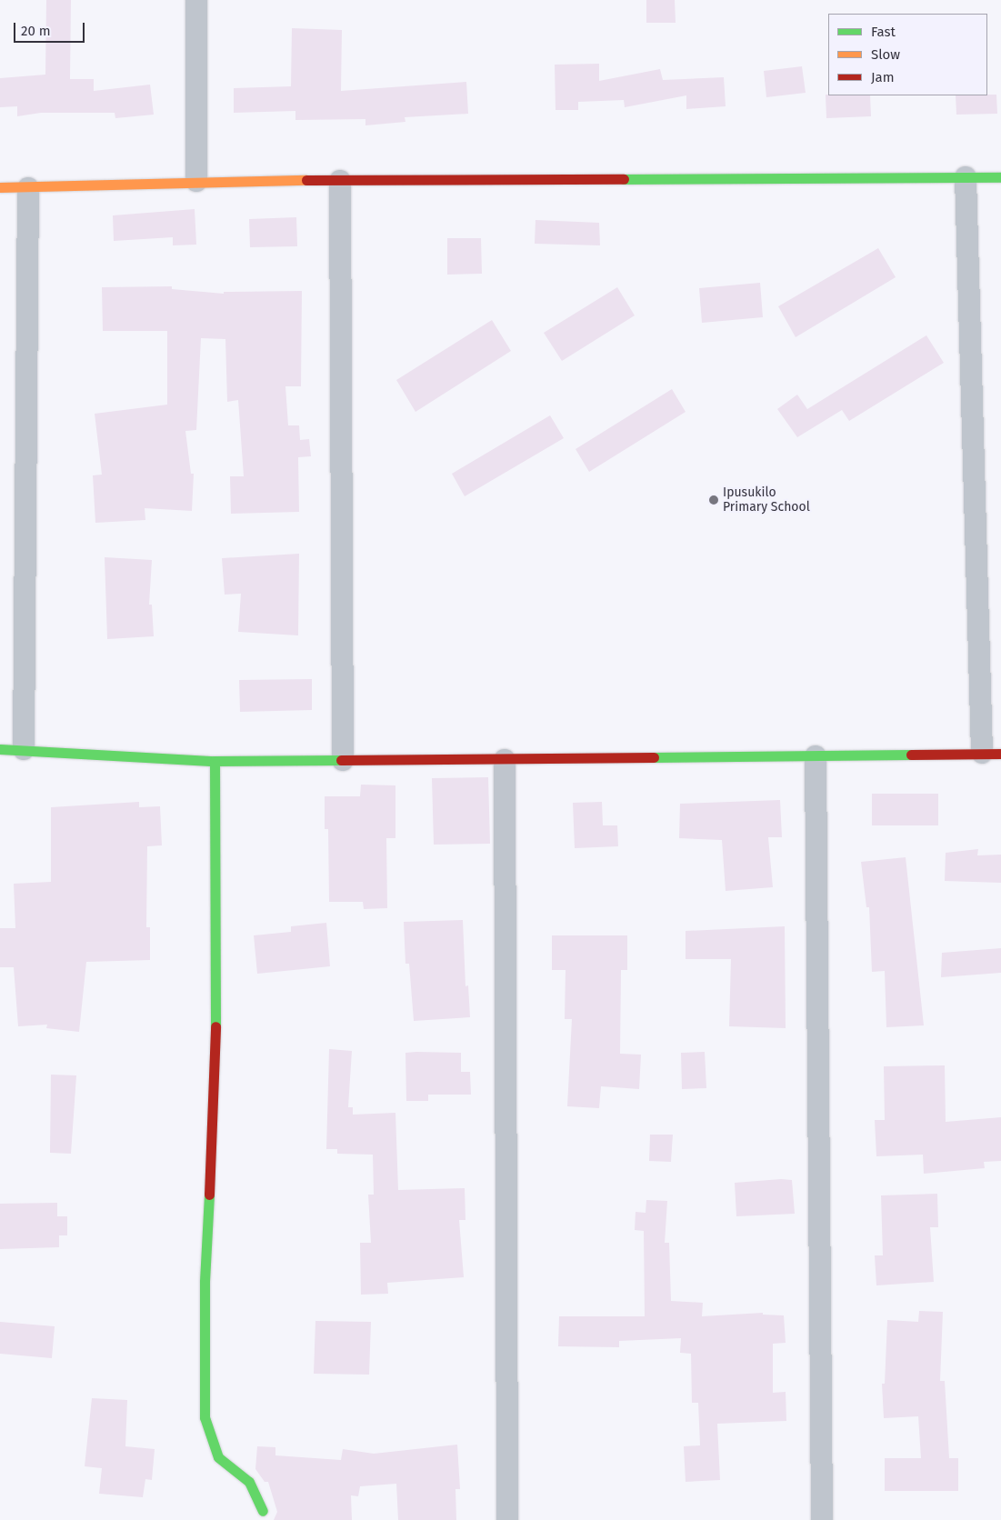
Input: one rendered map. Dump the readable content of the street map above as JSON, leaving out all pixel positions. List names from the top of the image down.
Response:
{
  "places": ["Ipusukilo Primary School"],
  "legend": ["Fast", "Slow", "Jam"],
  "scale_bar": "20 m"
}
